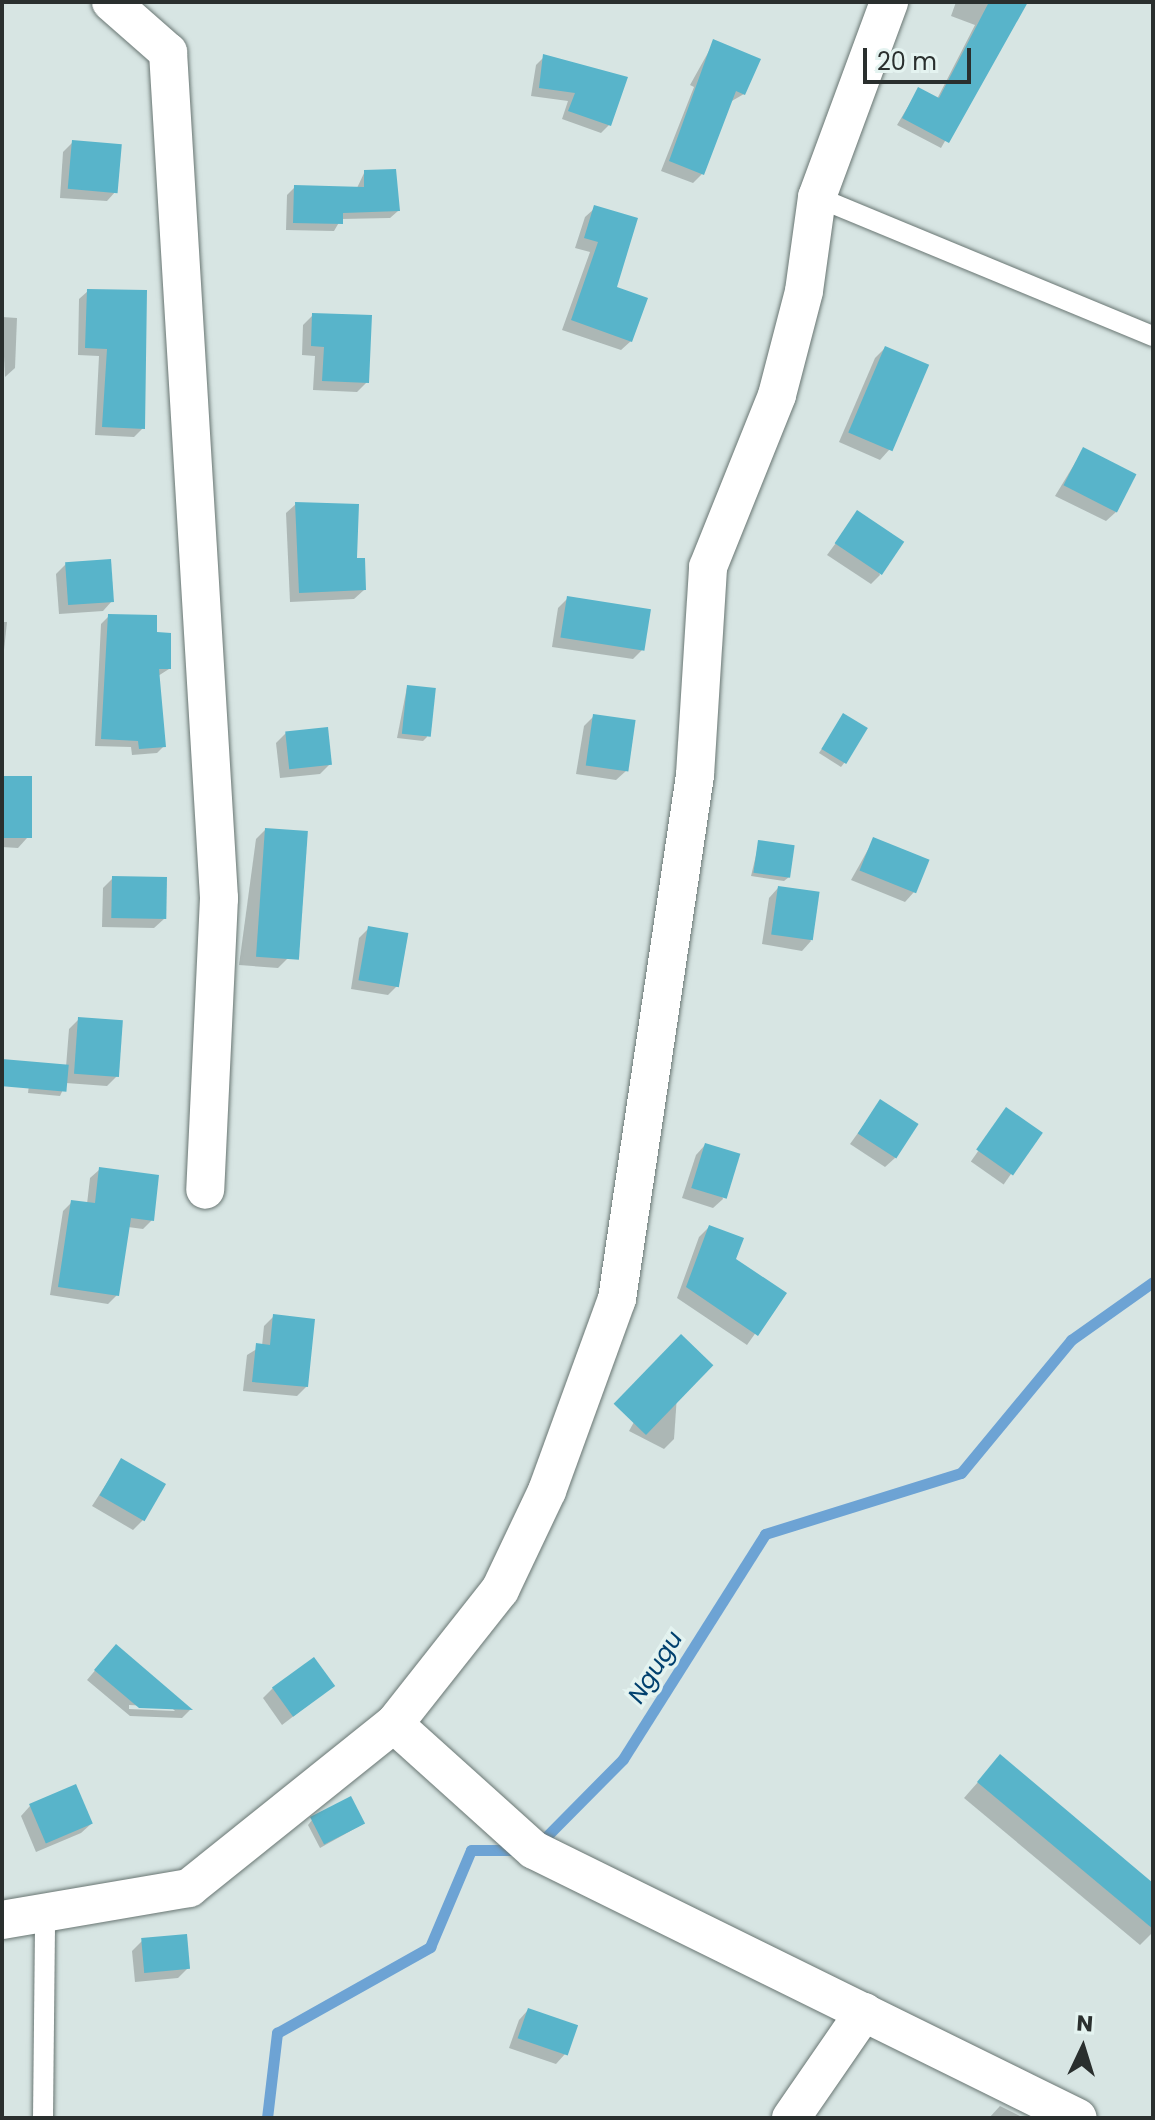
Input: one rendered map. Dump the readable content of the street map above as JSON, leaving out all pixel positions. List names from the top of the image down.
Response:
{
  "water": ["Ngugu"],
  "scale_bar": "20 m",
  "north": "top"
}
